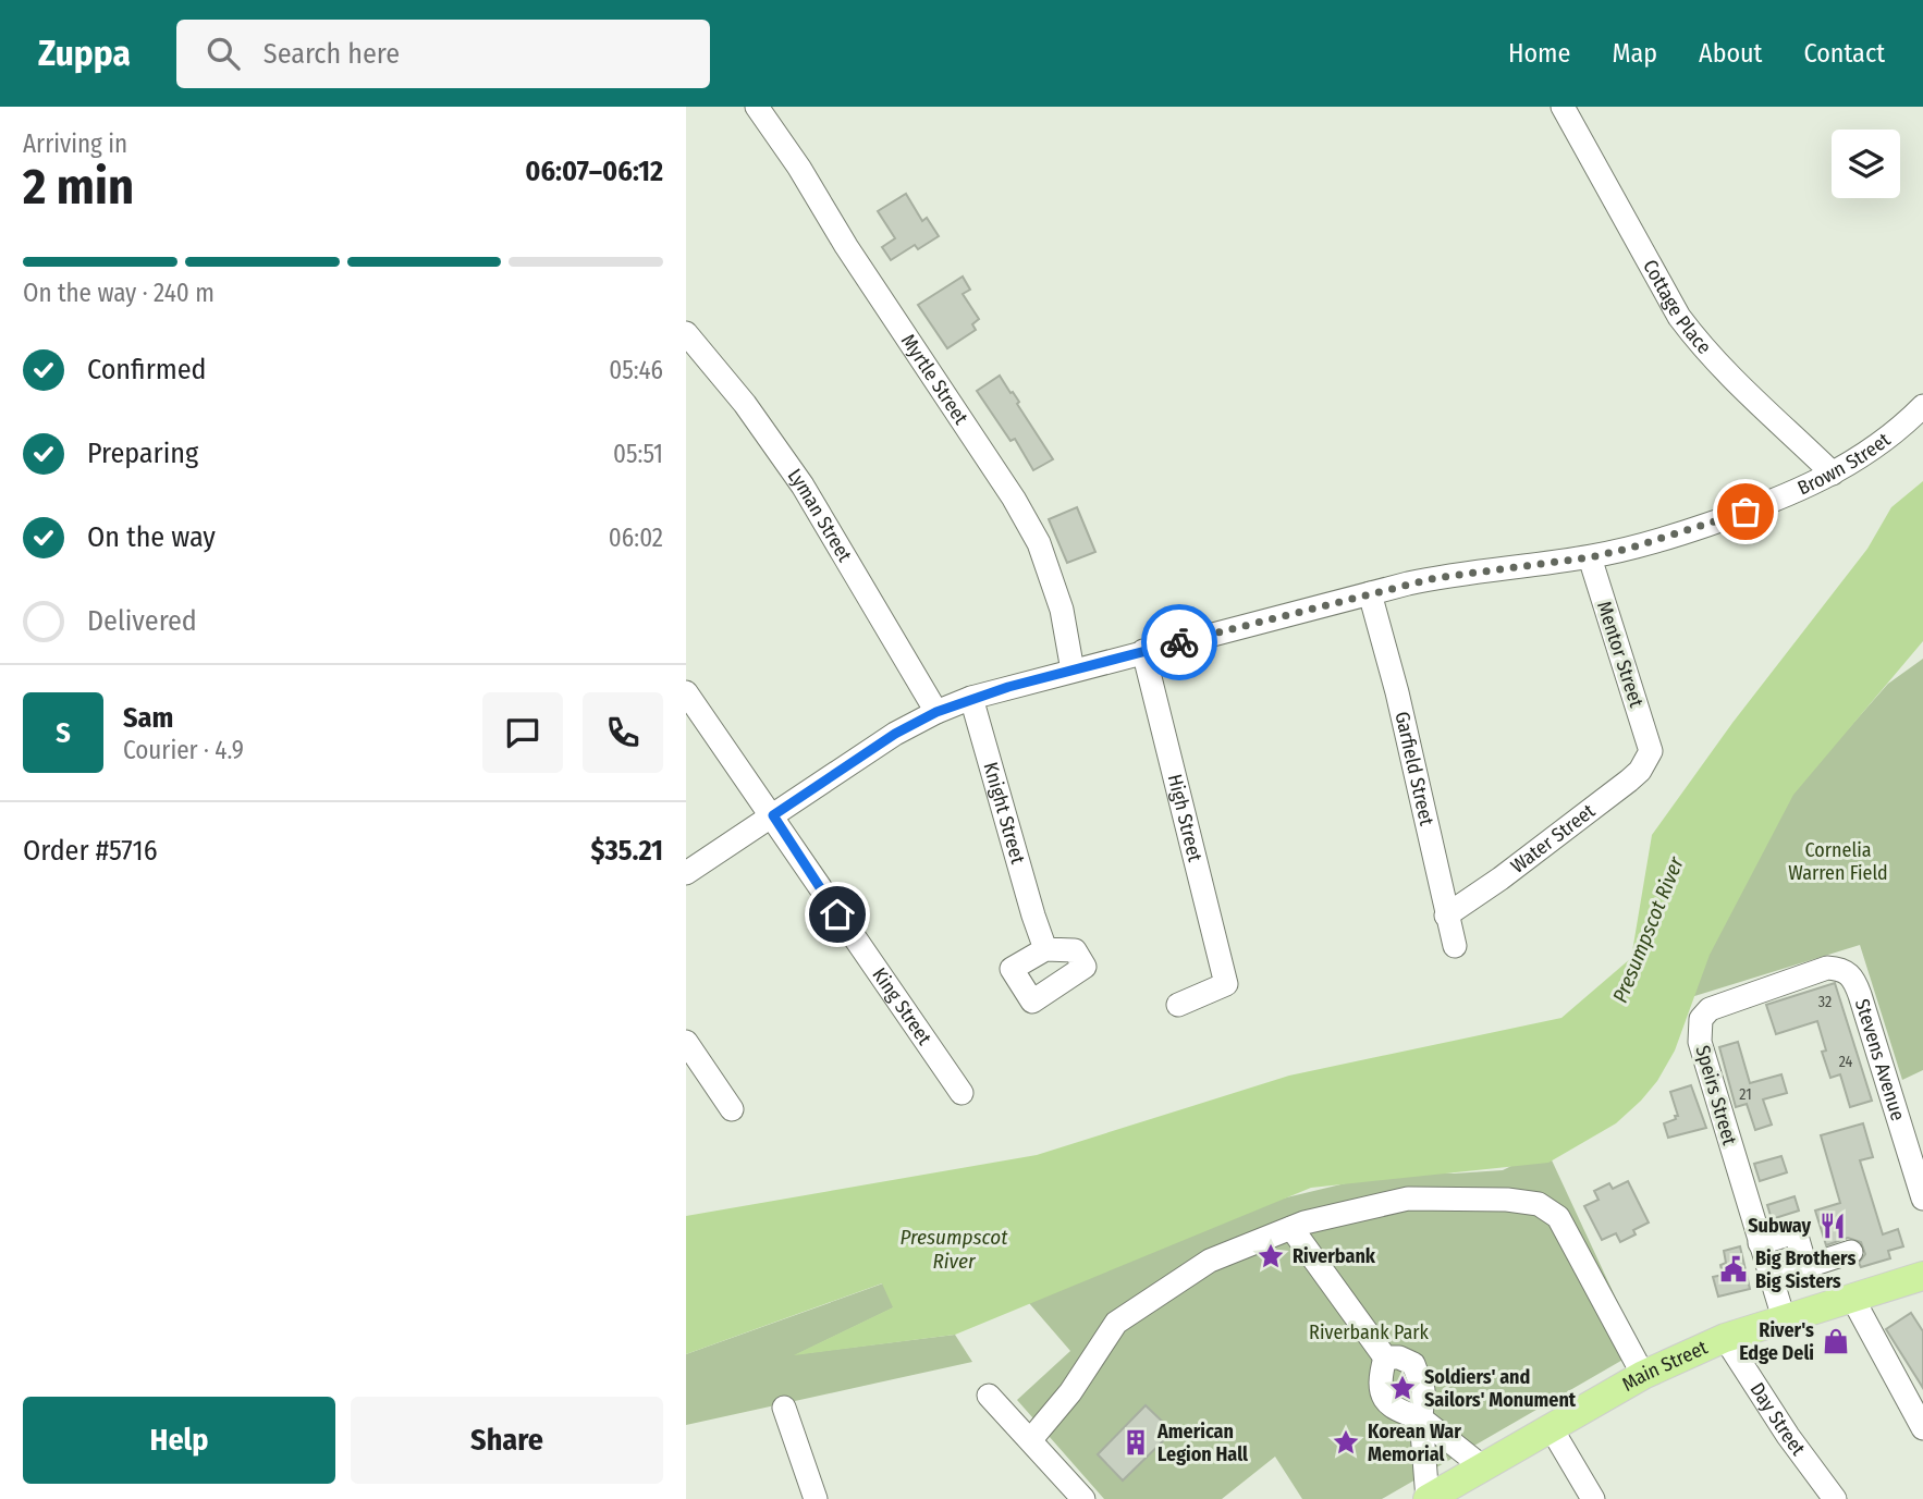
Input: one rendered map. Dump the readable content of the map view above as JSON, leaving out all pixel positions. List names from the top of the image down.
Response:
{
  "streets": {
    "main road": ["Main Street"],
    "street": [
      "Cottage Place",
      "Myrtle Street",
      "Brown Street",
      "Lyman Street",
      "Mentor Street",
      "Garfield Street",
      "Knight Street",
      "High Street",
      "Water Street",
      "King Street",
      "Stevens Avenue",
      "Speirs Street",
      "Day Street"
    ]
  },
  "crossings": [
    ["Cottage Place", "Brown Street"],
    ["Myrtle Street", "Brown Street"],
    ["Brown Street", "Lyman Street"],
    ["Brown Street", "Mentor Street"],
    ["Brown Street", "Garfield Street"],
    ["Brown Street", "Knight Street"],
    ["Brown Street", "High Street"],
    ["Brown Street", "King Street"],
    ["Mentor Street", "Water Street"],
    ["Garfield Street", "Water Street"],
    ["Stevens Avenue", "Speirs Street"],
    ["Speirs Street", "Main Street"],
    ["Main Street", "Day Street"]
  ],
  "water": ["Presumpscot River"],
  "parks": ["Cornelia Warren Field", "Riverbank Park"],
  "places": {
    "restaurant": ["Subway"],
    "place": ["Riverbank", "Soldiers' and Sailors' Monument", "Korean War Memorial"],
    "public building": ["Big Brothers Big Sisters"],
    "shop": ["River's Edge Deli"],
    "building": ["American Legion Hall"]
  },
  "house_numbers": ["32", "24", "21"],
  "page": {
    "header": "Zuppa",
    "search": "Search here",
    "nav": [
      "Home",
      "Map",
      "About",
      "Contact"
    ],
    "heading": ["2 min", "Arriving in", "06:07–06:12"],
    "panel": [
      "Sam",
      "Courier · 4.9",
      "Order #5716",
      "$35.21"
    ],
    "bar": "On the way · 240 m",
    "list": [
      ["Confirmed", "05:46"],
      ["Preparing", "05:51"],
      ["On the way", "06:02"],
      "Delivered"
    ],
    "round": "S",
    "buttons": ["Help", "Share"]
  }
}
